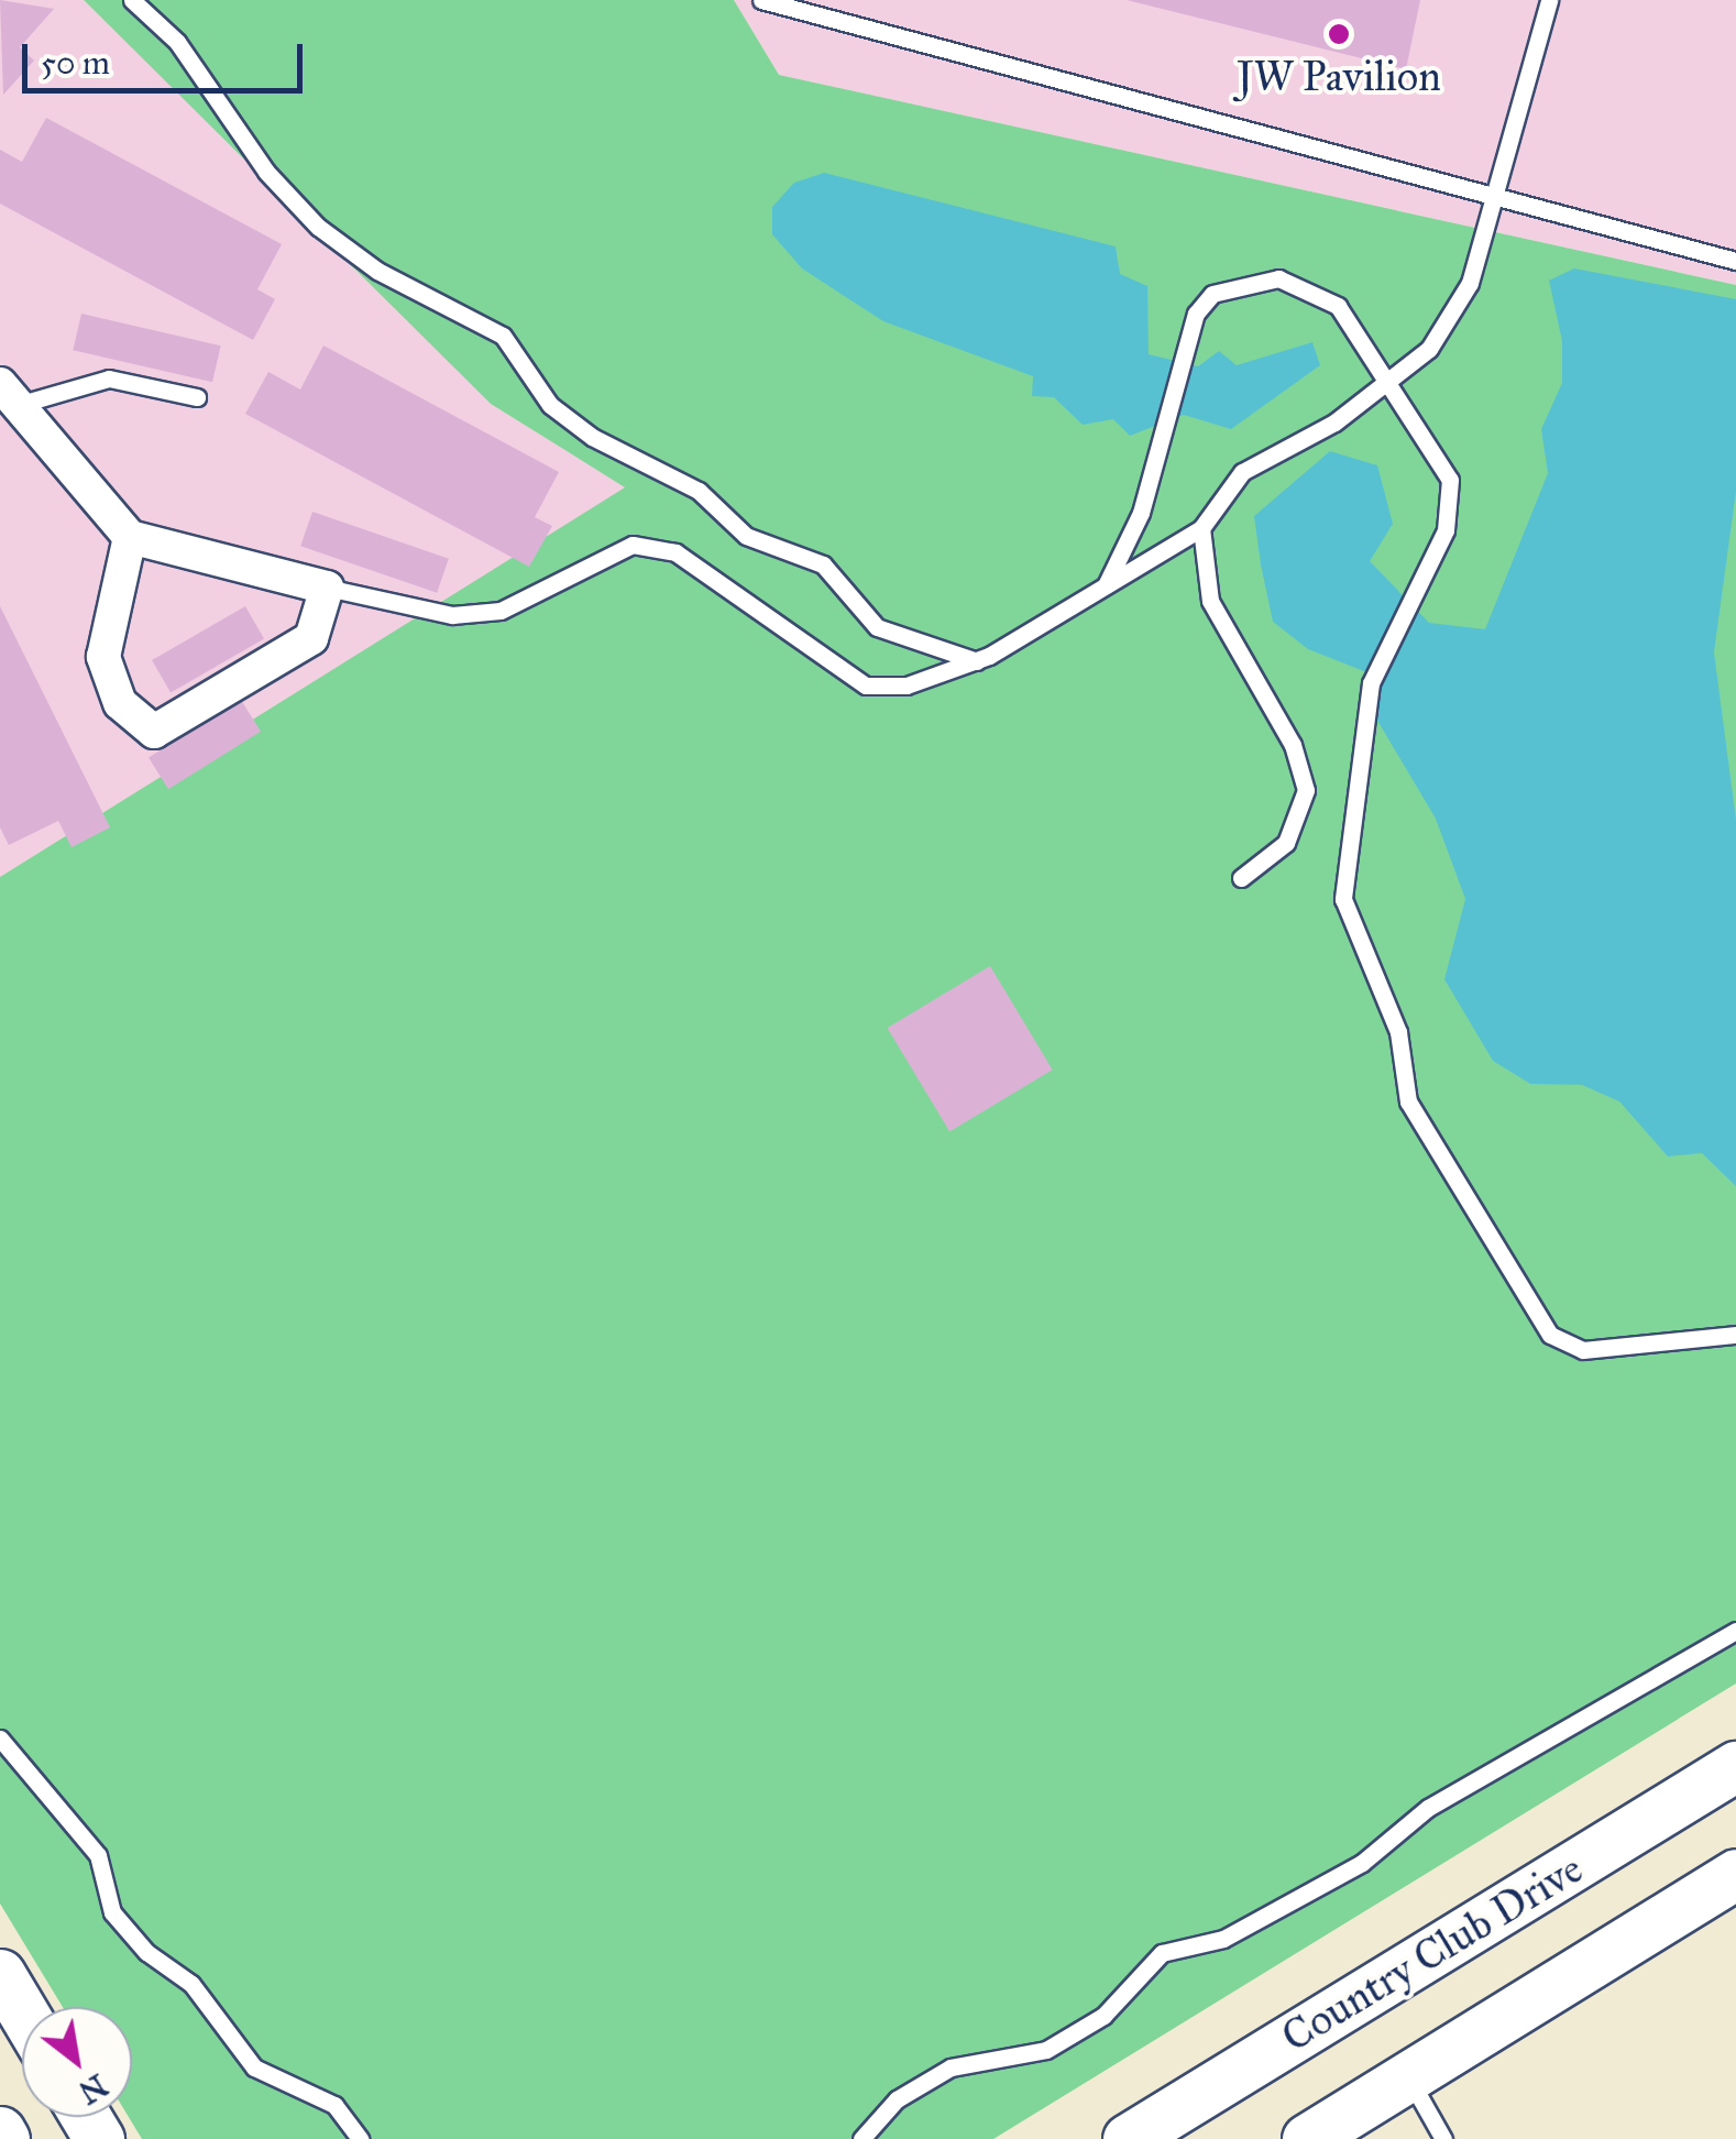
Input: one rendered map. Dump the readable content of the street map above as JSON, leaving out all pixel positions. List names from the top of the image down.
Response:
{
  "streets": {
    "main road": ["Country Club Drive"]
  },
  "places": ["JW Pavilion"],
  "scale_bar": "50 m",
  "north": "bottom right"
}
